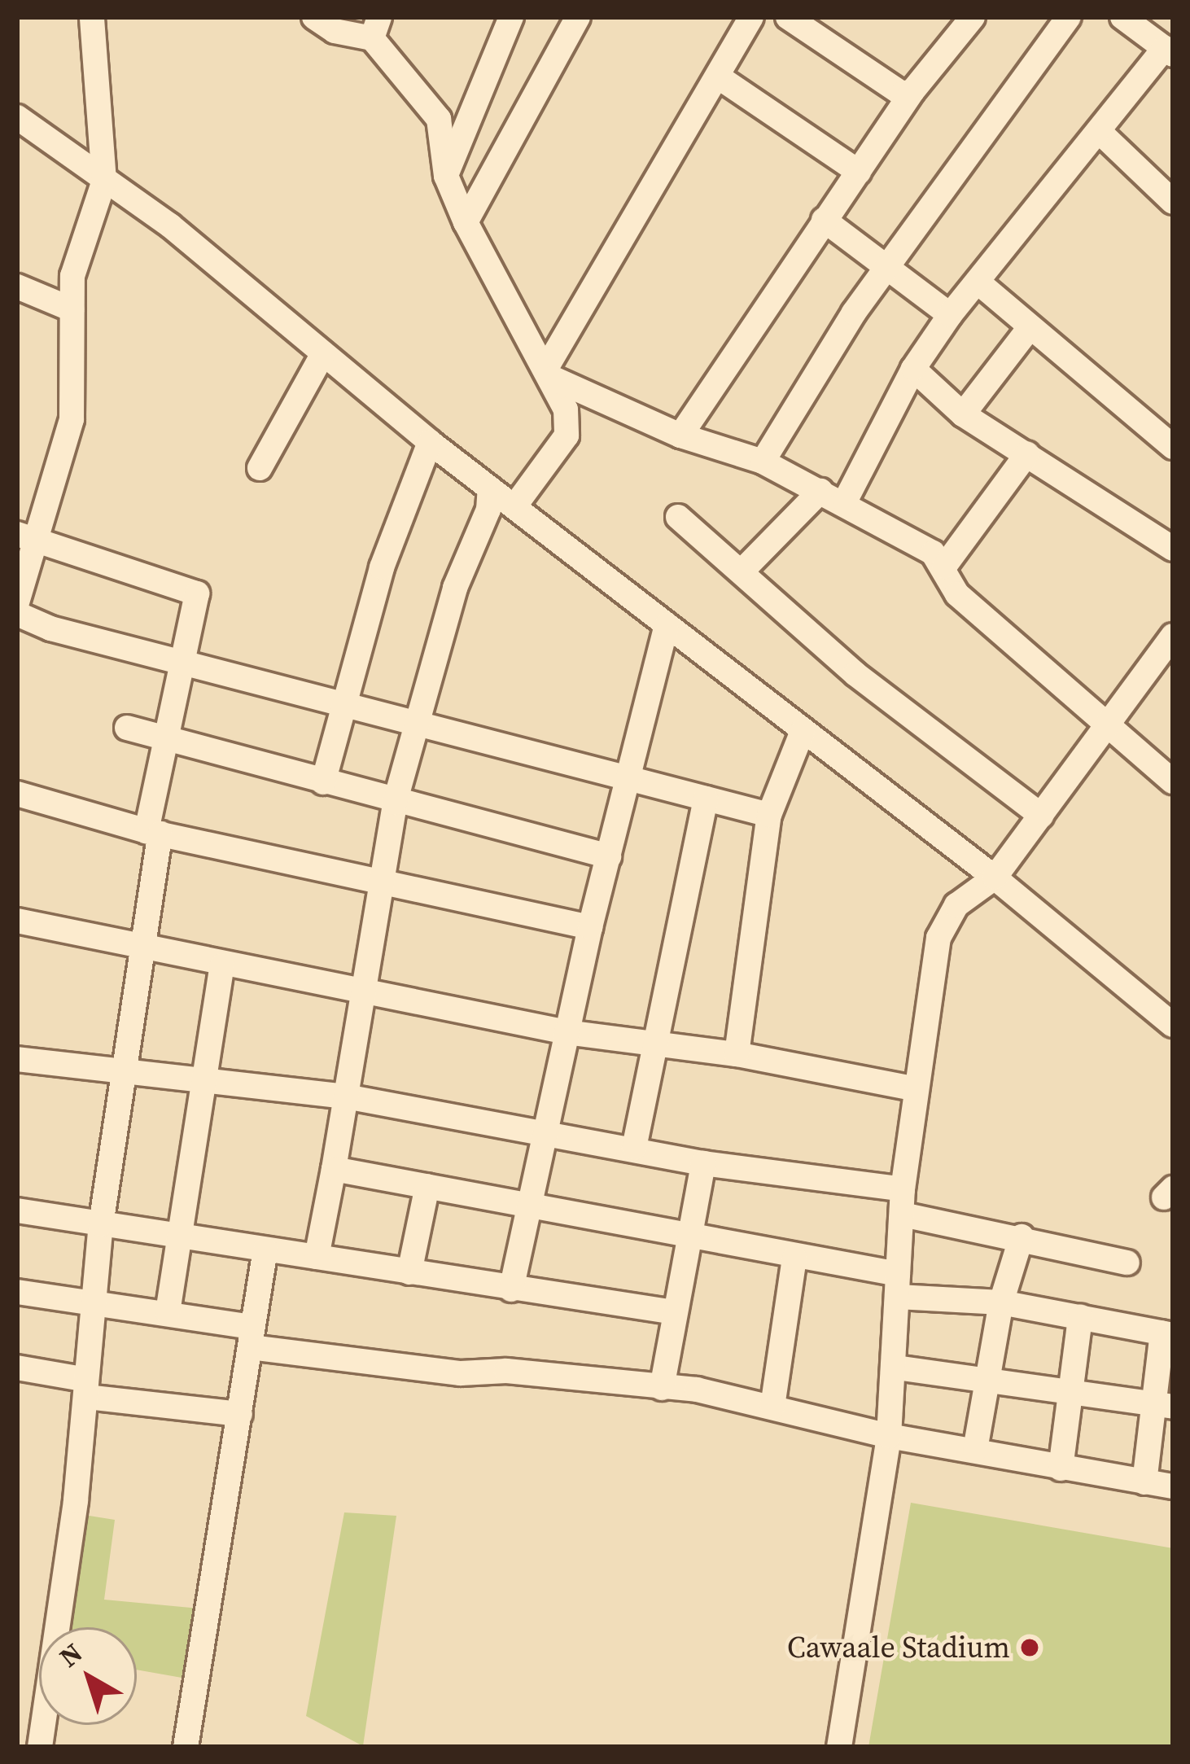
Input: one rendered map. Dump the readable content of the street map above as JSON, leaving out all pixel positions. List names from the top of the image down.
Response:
{
  "places": ["Cawaale Stadium"],
  "north": "top left"
}
